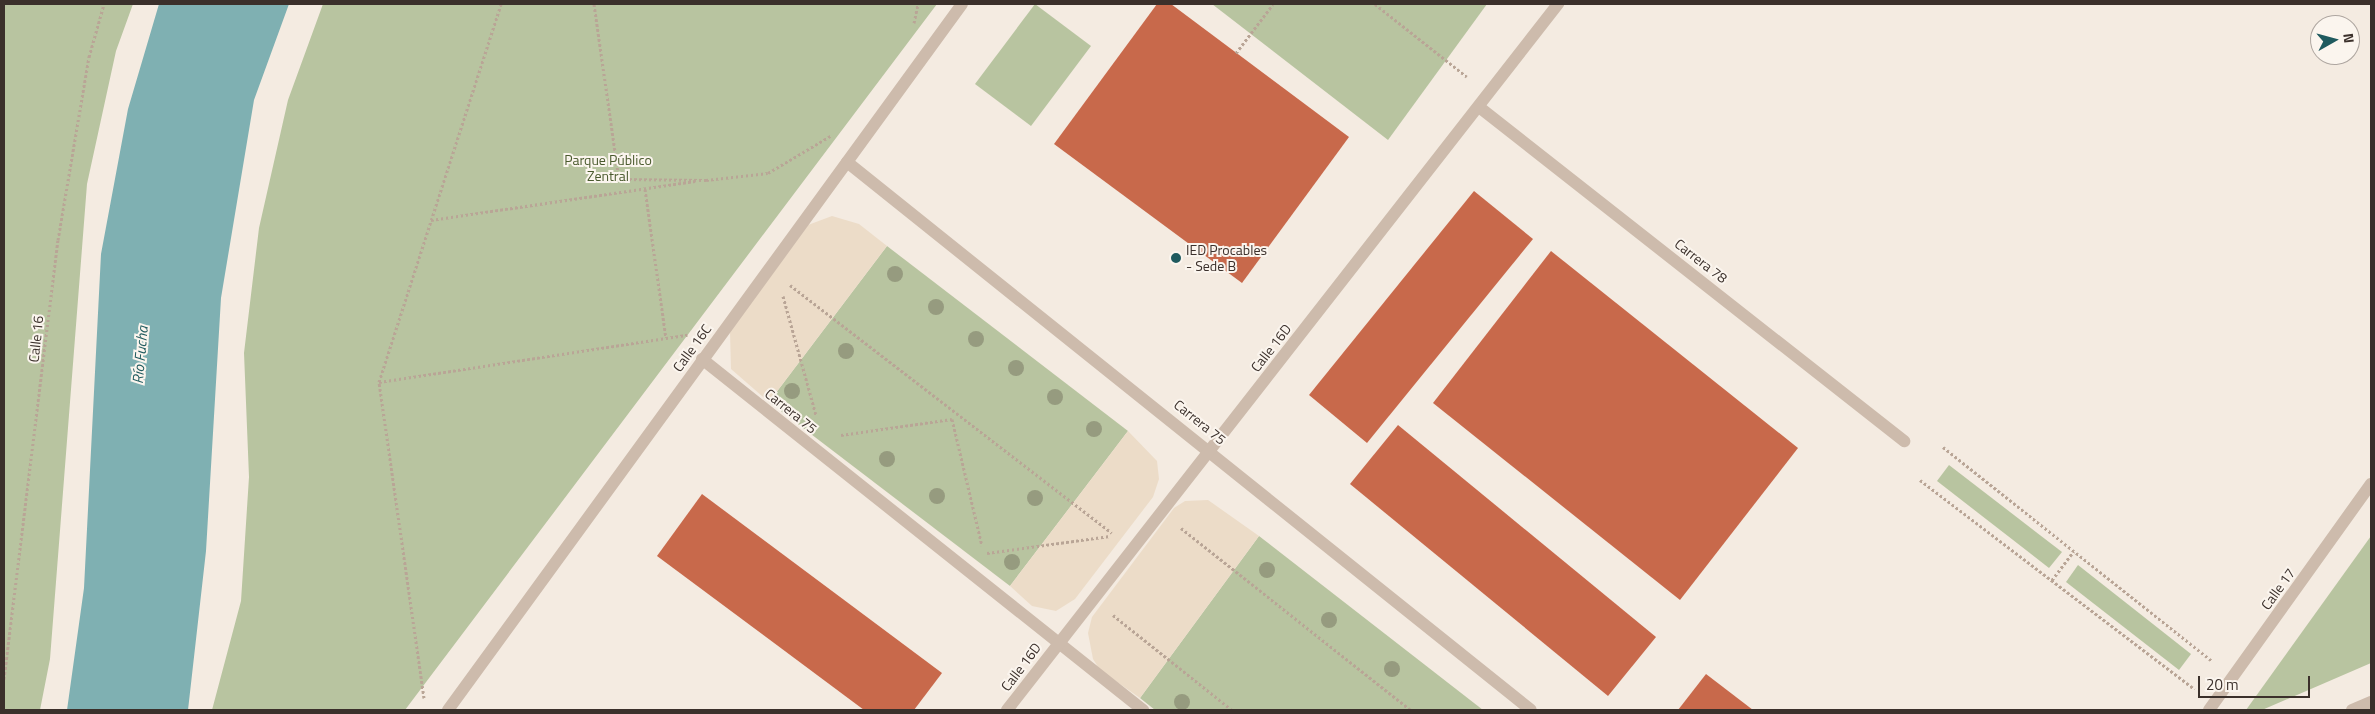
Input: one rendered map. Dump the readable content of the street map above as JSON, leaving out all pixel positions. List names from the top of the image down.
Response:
{
  "streets": {
    "street": [
      "Carrera 78",
      "Calle 16C",
      "Calle 16D",
      "Carrera 75",
      "Calle 17"
    ],
    "path": ["Calle 16"]
  },
  "crossings": [
    ["Carrera 78", "Calle 16D"],
    ["Calle 16C", "Carrera 75"],
    ["Calle 16D", "Carrera 75"]
  ],
  "water": ["Río Fucha"],
  "parks": ["Parque Público Zentral"],
  "places": ["IED Procables - Sede B"],
  "scale_bar": "20 m",
  "north": "right"
}
